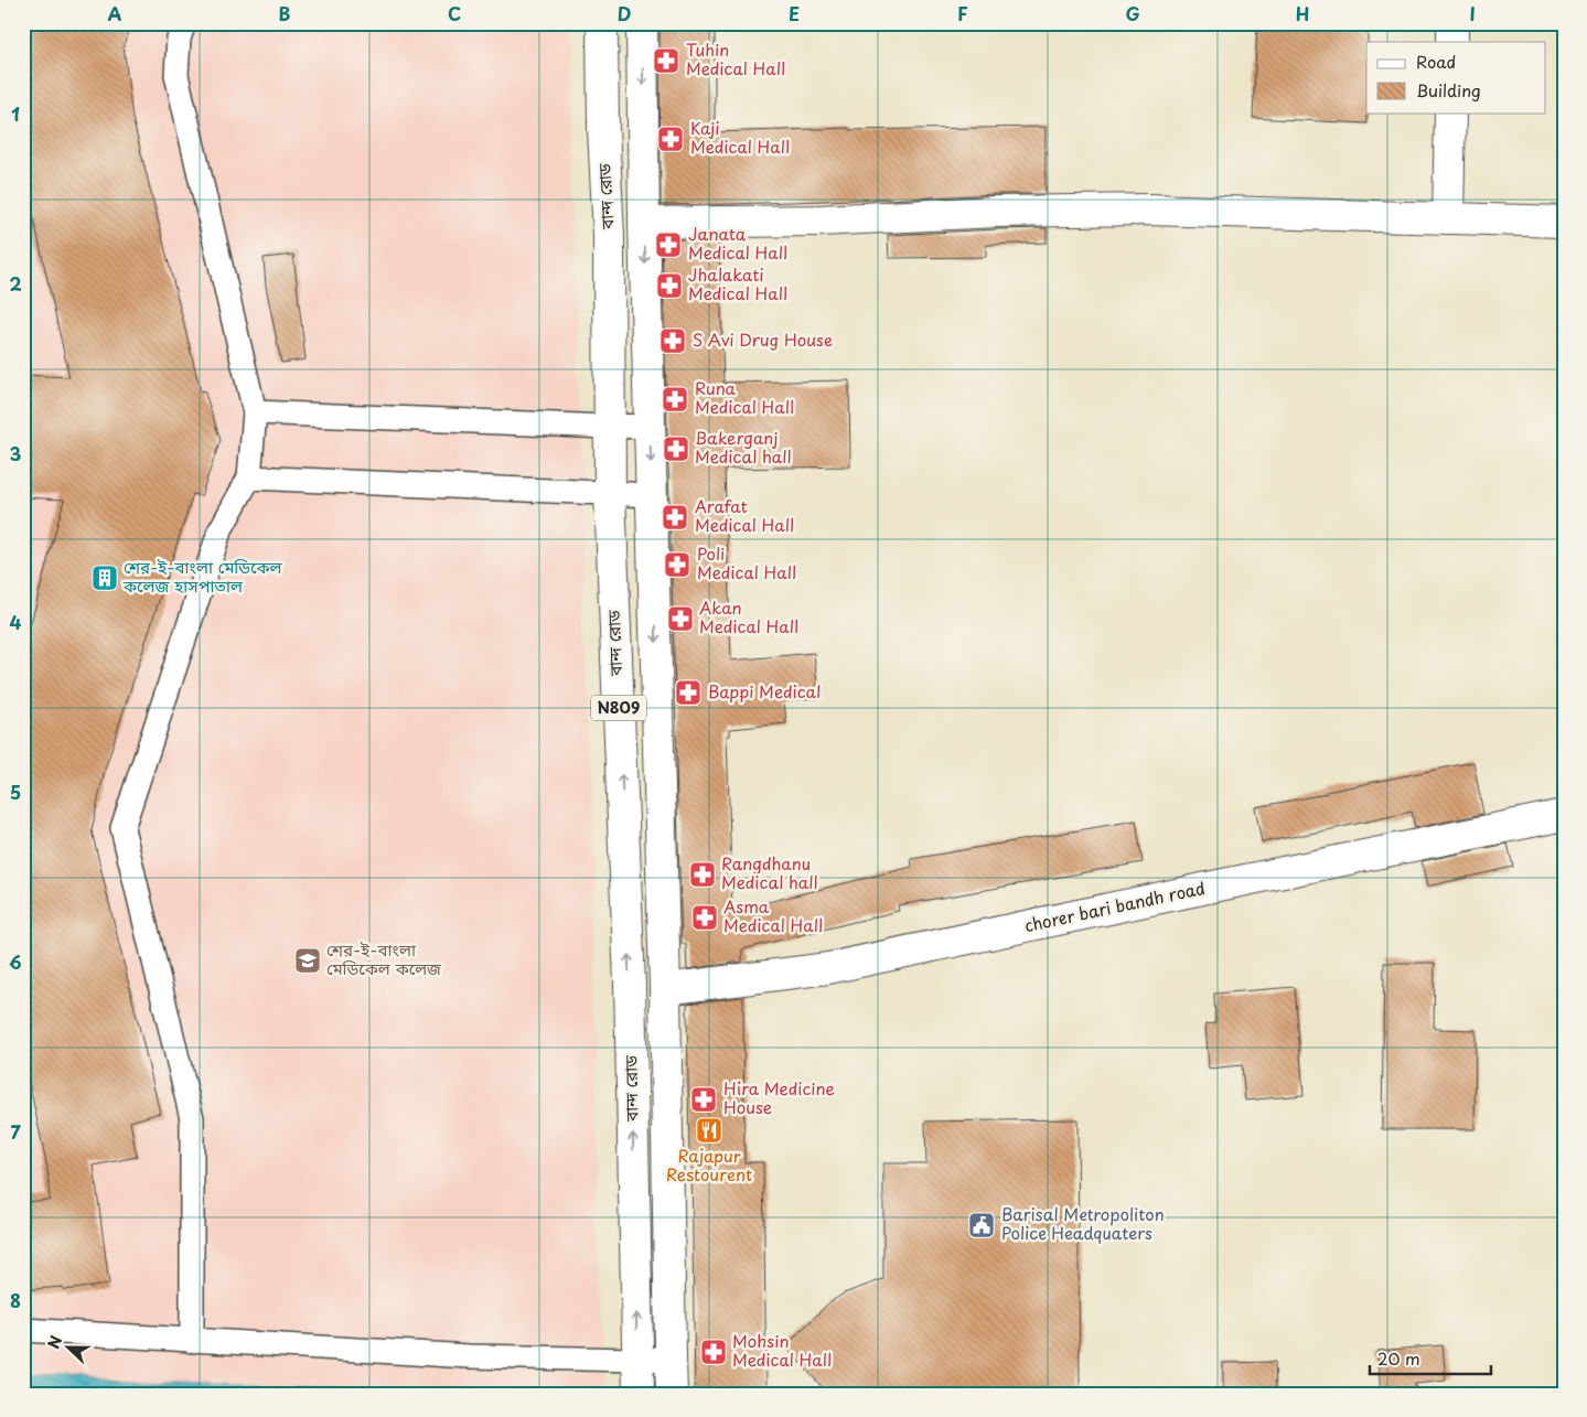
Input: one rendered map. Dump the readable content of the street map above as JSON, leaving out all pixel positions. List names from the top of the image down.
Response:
{
  "streets": {
    "main road": ["বান্দ রোড", "N809", "chorer bari bandh road"]
  },
  "crossings": [
    ["বান্দ রোড", "chorer bari bandh road"]
  ],
  "places": {
    "pharmacy": [
      "Tuhin Medical Hall",
      "Kaji Medical Hall",
      "Janata Medical Hall",
      "Jhalakati Medical Hall",
      "S Avi Drug House",
      "Runa Medical Hall",
      "Bakerganj Medical hall",
      "Arafat Medical Hall",
      "Poli Medical Hall",
      "Akan Medical Hall",
      "Bappi Medical",
      "Rangdhanu Medical hall",
      "Asma Medical Hall",
      "Hira Medicine House",
      "Mohsin Medical Hall"
    ],
    "building": ["শের-ই-বাংলা মেডিকেল কলেজ হাসপাতাল"],
    "school or university": ["শের-ই-বাংলা মেডিকেল কলেজ"],
    "restaurant": ["Rajapur Restourent"],
    "public building": ["Barisal Metropoliton Police Headquaters"]
  },
  "legend": ["Road", "Building"],
  "scale_bar": "20 m",
  "north": "left",
  "grid": {
    "columns": [
      "A",
      "B",
      "C",
      "D",
      "E",
      "F",
      "G",
      "H",
      "I"
    ],
    "rows": [
      "1",
      "2",
      "3",
      "4",
      "5",
      "6",
      "7",
      "8"
    ]
  }
}
